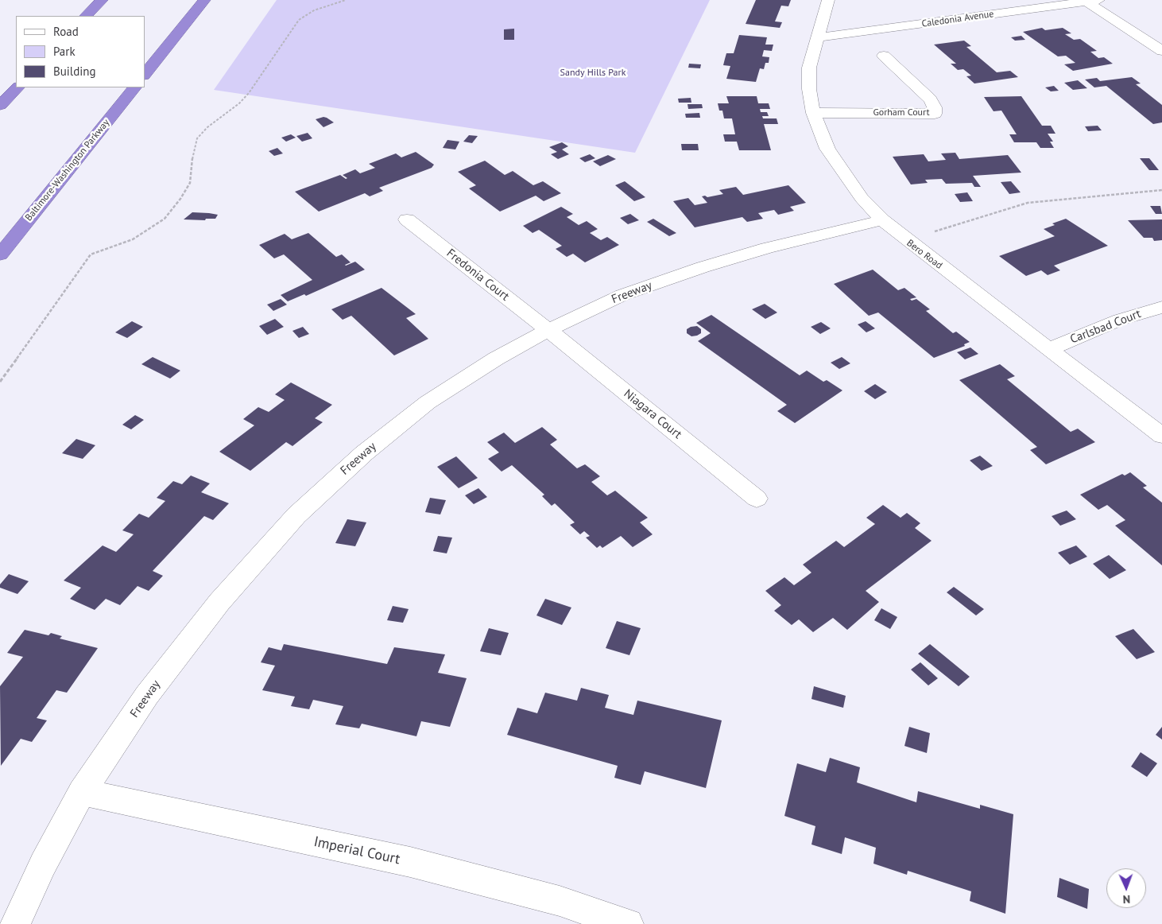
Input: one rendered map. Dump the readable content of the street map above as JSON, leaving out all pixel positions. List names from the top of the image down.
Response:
{
  "streets": {
    "highway": ["Baltimore-Washington Parkway"],
    "street": [
      "Caledonia Avenue",
      "Gorham Court",
      "Bero Road",
      "Fredonia Court",
      "Freeway",
      "Carlsbad Court",
      "Niagara Court",
      "Imperial Court"
    ]
  },
  "crossings": [
    ["Caledonia Avenue", "Bero Road"],
    ["Gorham Court", "Bero Road"],
    ["Bero Road", "Freeway"],
    ["Bero Road", "Carlsbad Court"],
    ["Fredonia Court", "Freeway"],
    ["Fredonia Court", "Niagara Court"],
    ["Freeway", "Niagara Court"],
    ["Freeway", "Imperial Court"]
  ],
  "parks": ["Sandy Hills Park"],
  "legend": ["Road", "Park", "Building"],
  "north": "bottom"
}
